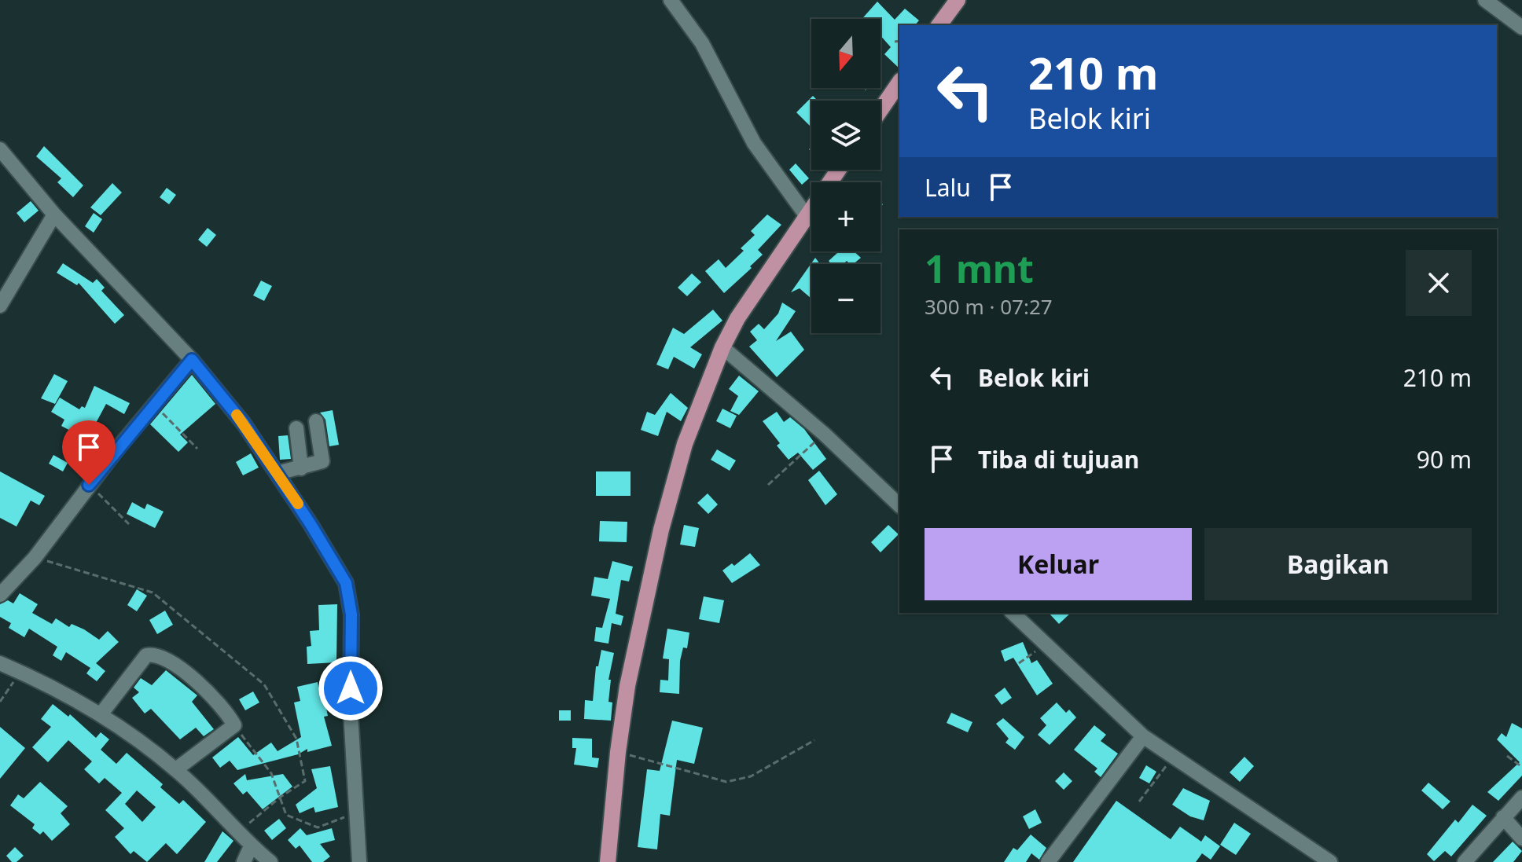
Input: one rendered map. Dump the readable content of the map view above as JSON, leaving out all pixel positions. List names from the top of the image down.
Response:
{
  "north": "bottom",
  "page": {
    "map_buttons": ["+", "−"],
    "turn": ["210 m", "Belok kiri"],
    "then": "Lalu",
    "heading": ["1 mnt", "300 m · 07:27"],
    "list": [
      {
        "name": "Belok kiri",
        "value": "210 m"
      },
      {
        "name": "Tiba di tujuan",
        "value": "90 m"
      }
    ],
    "buttons": ["Keluar", "Bagikan"]
  }
}
